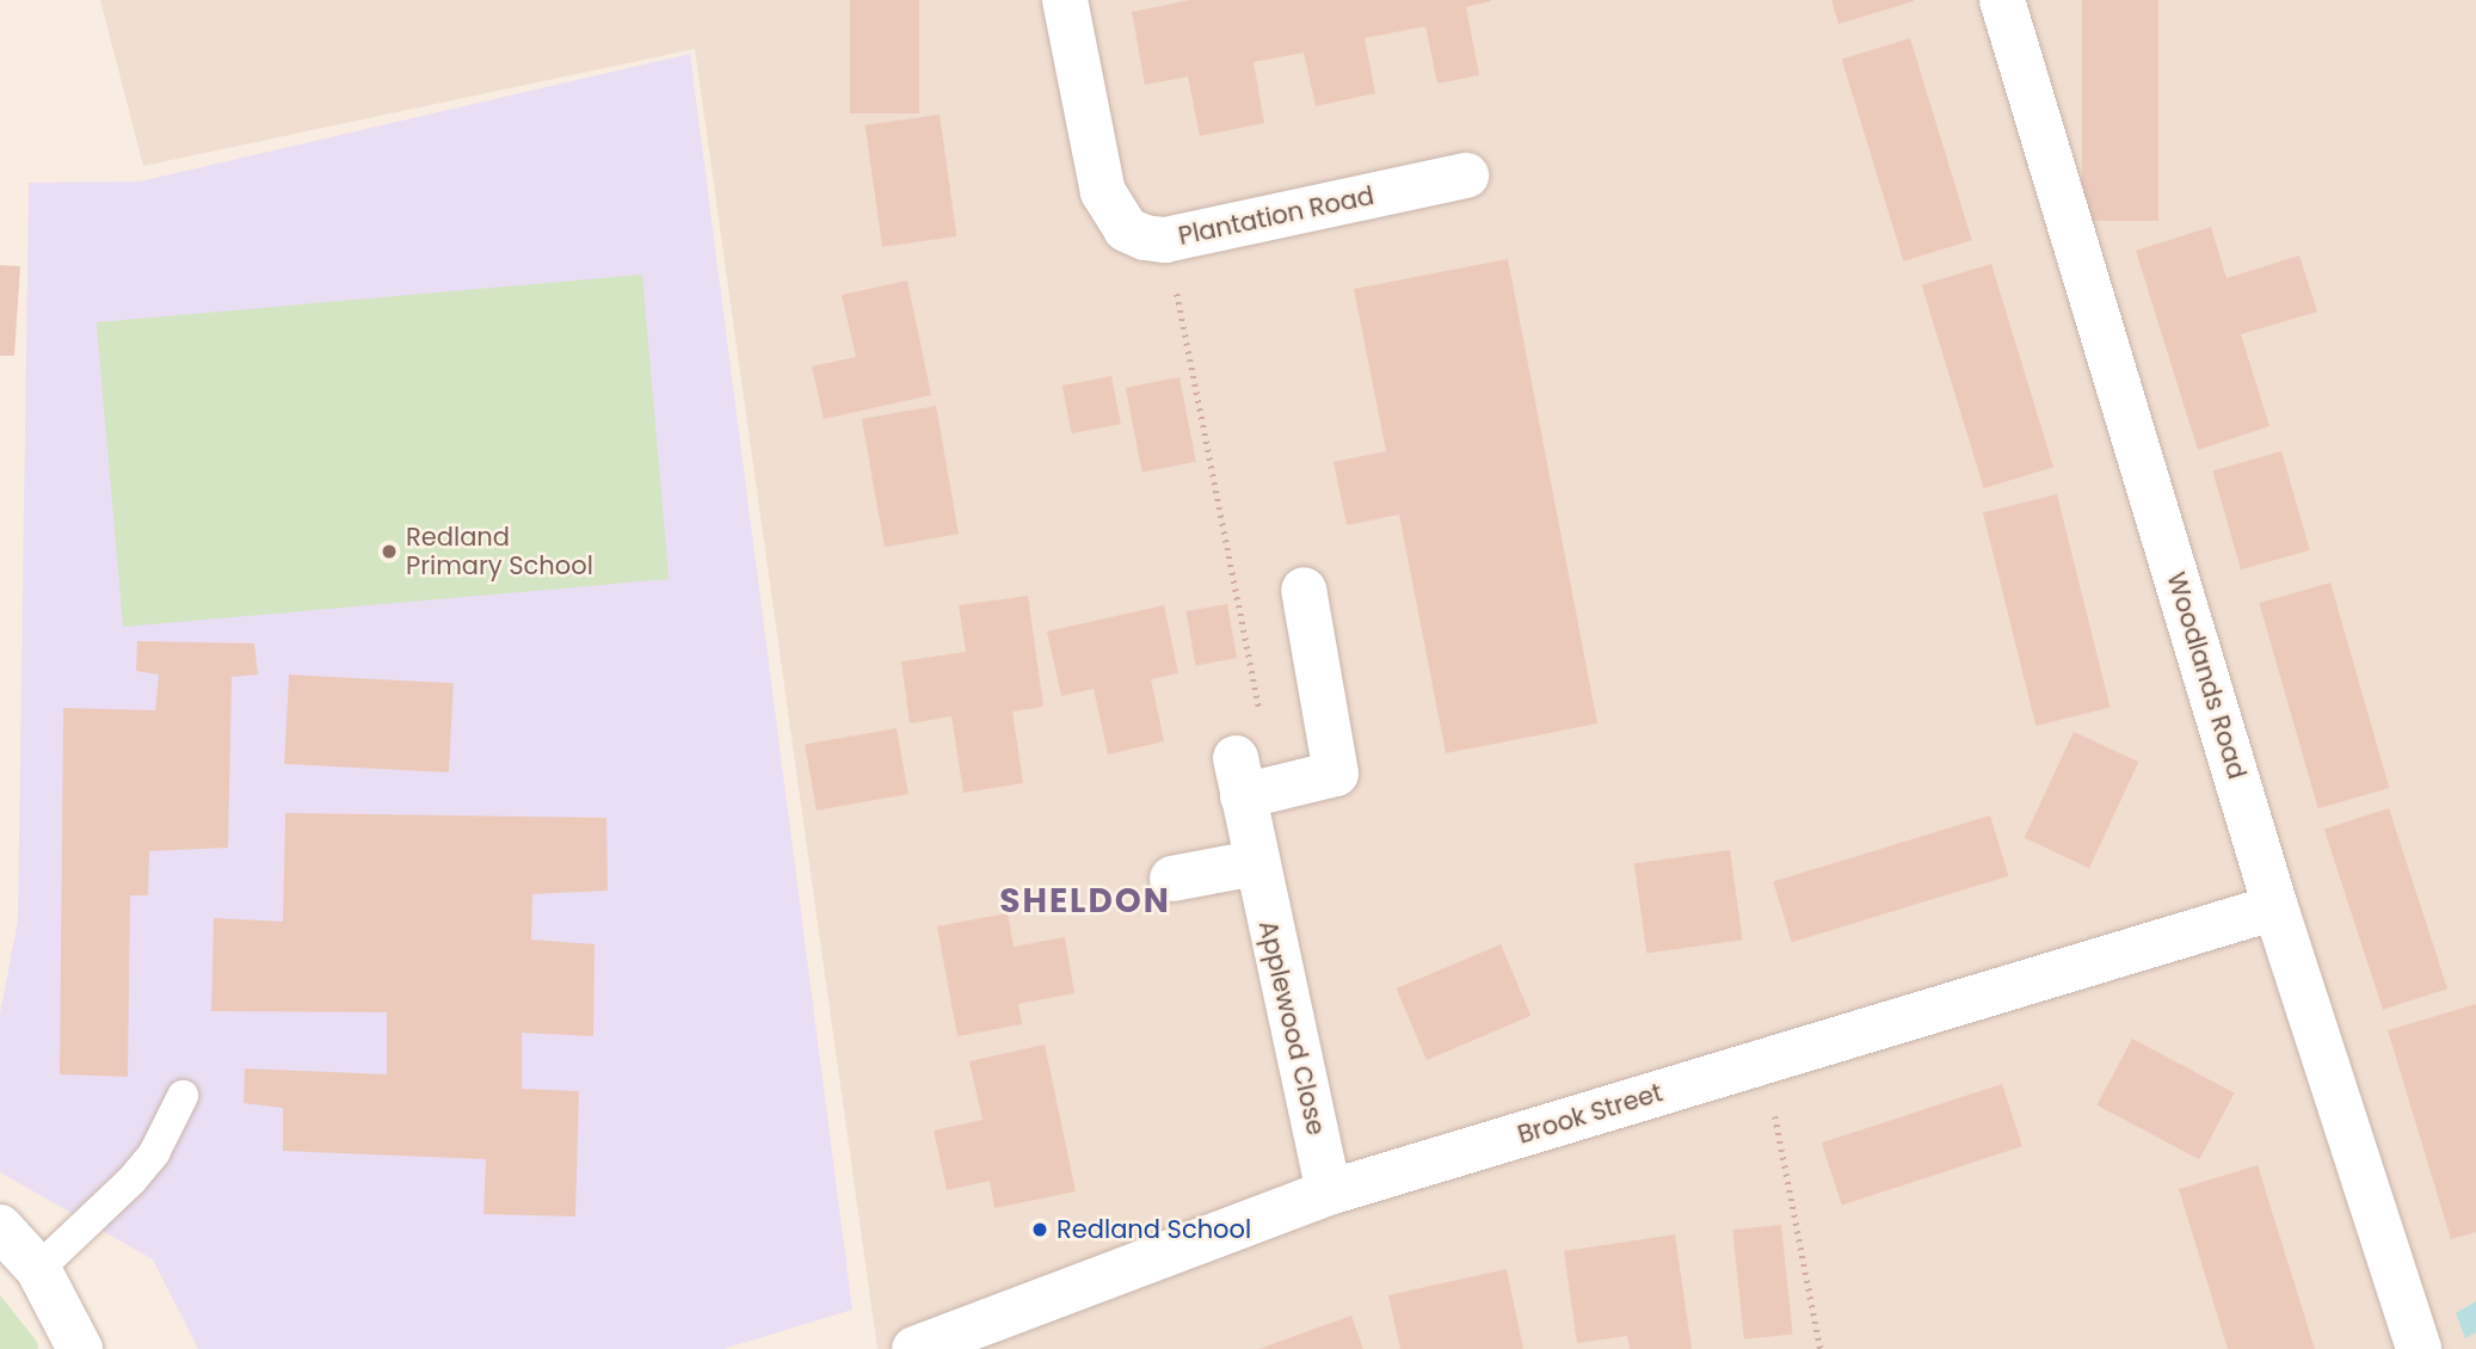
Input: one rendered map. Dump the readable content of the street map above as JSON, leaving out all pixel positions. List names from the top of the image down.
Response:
{
  "streets": {
    "street": [
      "Plantation Road",
      "Woodlands Road",
      "Applewood Close",
      "Brook Street"
    ]
  },
  "crossings": [
    ["Woodlands Road", "Brook Street"],
    ["Applewood Close", "Brook Street"]
  ],
  "districts": ["SHELDON"],
  "places": ["Redland Primary School", "Redland School"]
}
